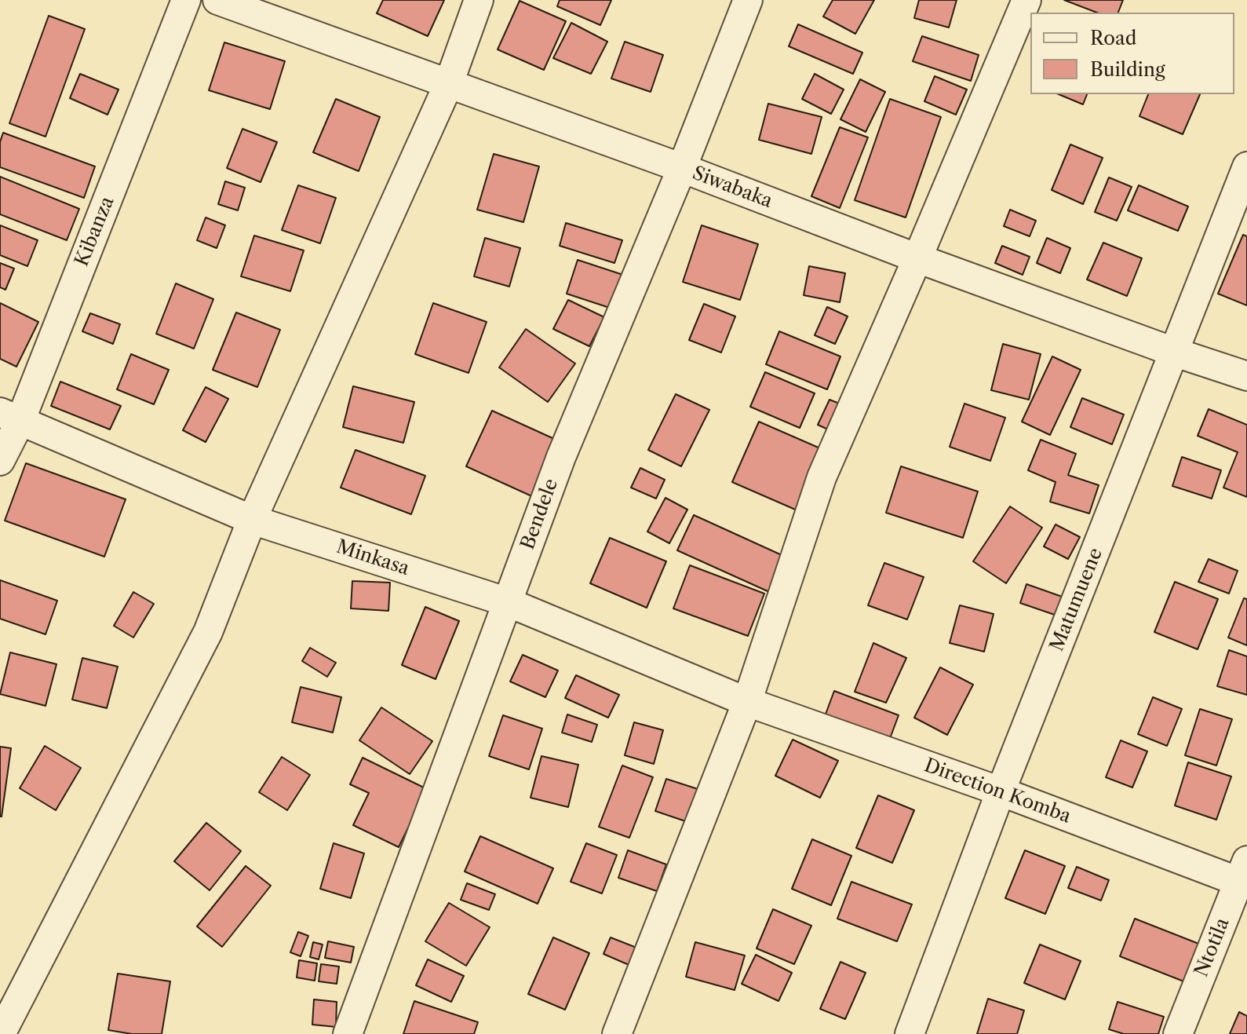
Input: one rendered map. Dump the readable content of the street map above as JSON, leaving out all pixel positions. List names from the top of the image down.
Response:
{
  "streets": {
    "street": [
      "Siwabaka",
      "Kibanza",
      "Bendele",
      "Minkasa",
      "Matumuene",
      "Direction Komba",
      "Ntotila"
    ]
  },
  "crossings": [
    ["Siwabaka", "Bendele"],
    ["Siwabaka", "Matumuene"],
    ["Kibanza", "Minkasa"],
    ["Bendele", "Minkasa"],
    ["Minkasa", "Direction Komba"],
    ["Matumuene", "Direction Komba"],
    ["Direction Komba", "Ntotila"]
  ],
  "legend": ["Road", "Building"]
}
